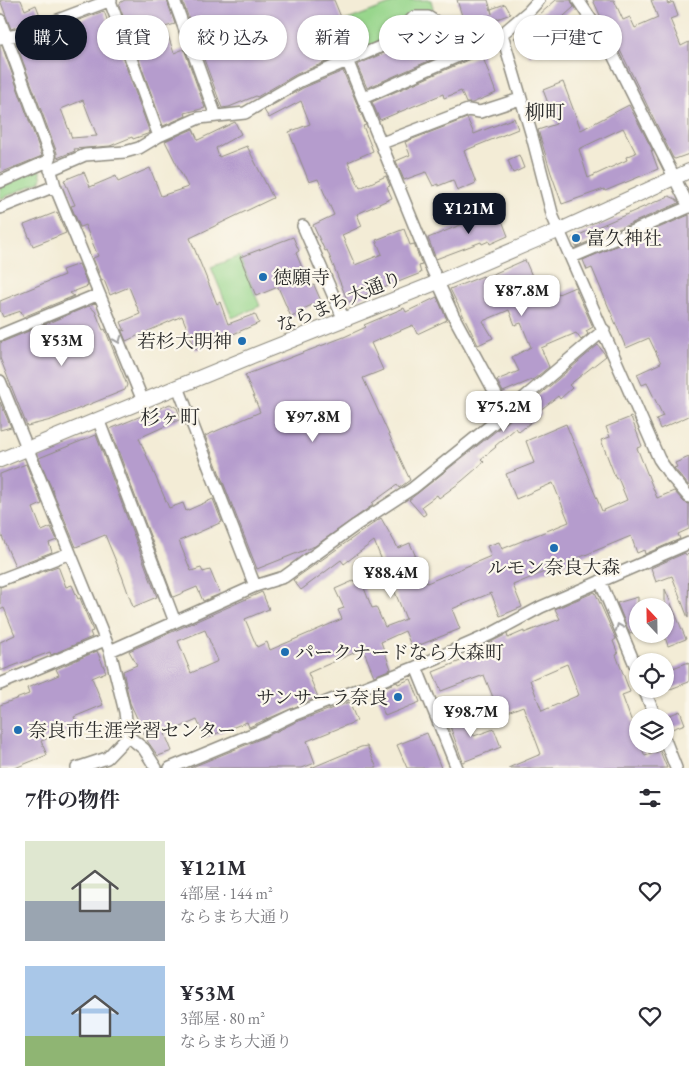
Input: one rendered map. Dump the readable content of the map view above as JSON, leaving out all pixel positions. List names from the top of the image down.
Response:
{
  "streets": {
    "street": ["ならまち大通り"]
  },
  "districts": ["柳町", "杉ヶ町"],
  "places": [
    "富久神社",
    "徳願寺",
    "若杉大明神",
    "ルモン奈良大森",
    "パークナードなら大森町",
    "サンサーラ奈良",
    "奈良市生涯学習センター"
  ],
  "north": "top",
  "page": {
    "chip": [
      "購入",
      "賃貸",
      "絞り込み",
      "新着",
      "マンション",
      "一戸建て"
    ],
    "price": [
      "¥121M",
      "¥87.8M",
      "¥53M",
      "¥75.2M",
      "¥97.8M",
      "¥88.4M",
      "¥98.7M"
    ],
    "heading": "7件の物件",
    "list": [
      {
        "name": "¥121M",
        "note": "4部屋 · 144 m² · ならまち大通り"
      },
      {
        "name": "¥53M",
        "note": "3部屋 · 80 m² · ならまち大通り"
      }
    ]
  }
}
